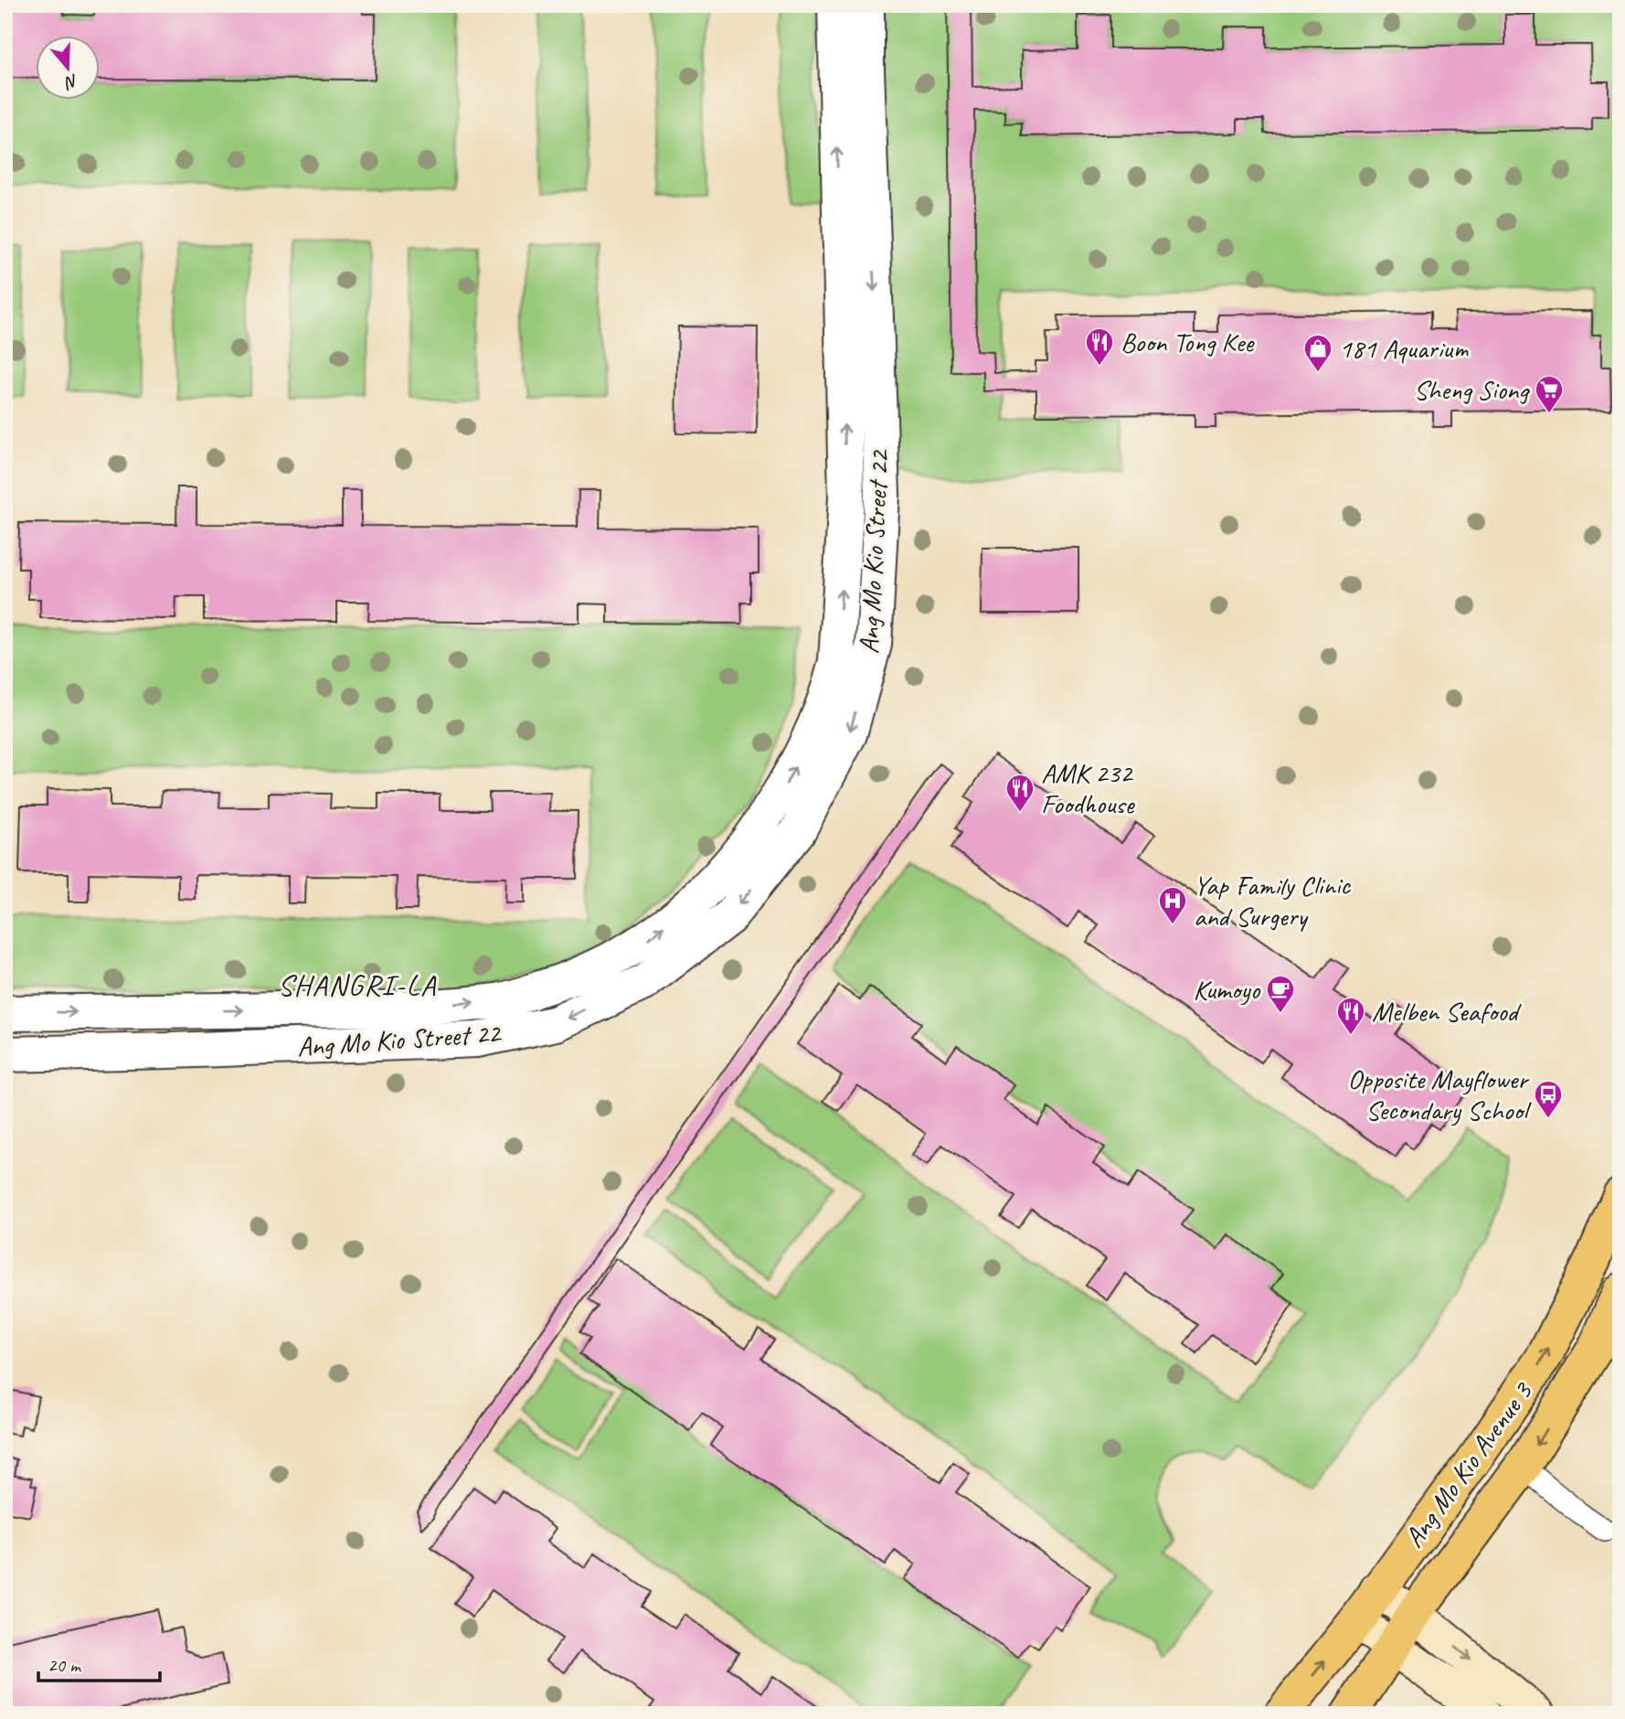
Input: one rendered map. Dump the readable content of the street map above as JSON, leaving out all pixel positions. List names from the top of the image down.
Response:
{
  "streets": {
    "main road": ["Ang Mo Kio Avenue 3"],
    "street": ["Ang Mo Kio Street 22"]
  },
  "districts": ["SHANGRI-LA"],
  "places": {
    "restaurant": ["Boon Tong Kee", "AMK 232 Foodhouse", "Melben Seafood"],
    "shop": ["181 Aquarium"],
    "supermarket": ["Sheng Siong"],
    "hospital": ["Yap Family Clinic and Surgery"],
    "cafe": ["Kumoyo"],
    "bus stop": ["Opposite Mayflower Secondary School"]
  },
  "scale_bar": "20 m",
  "north": "bottom"
}
